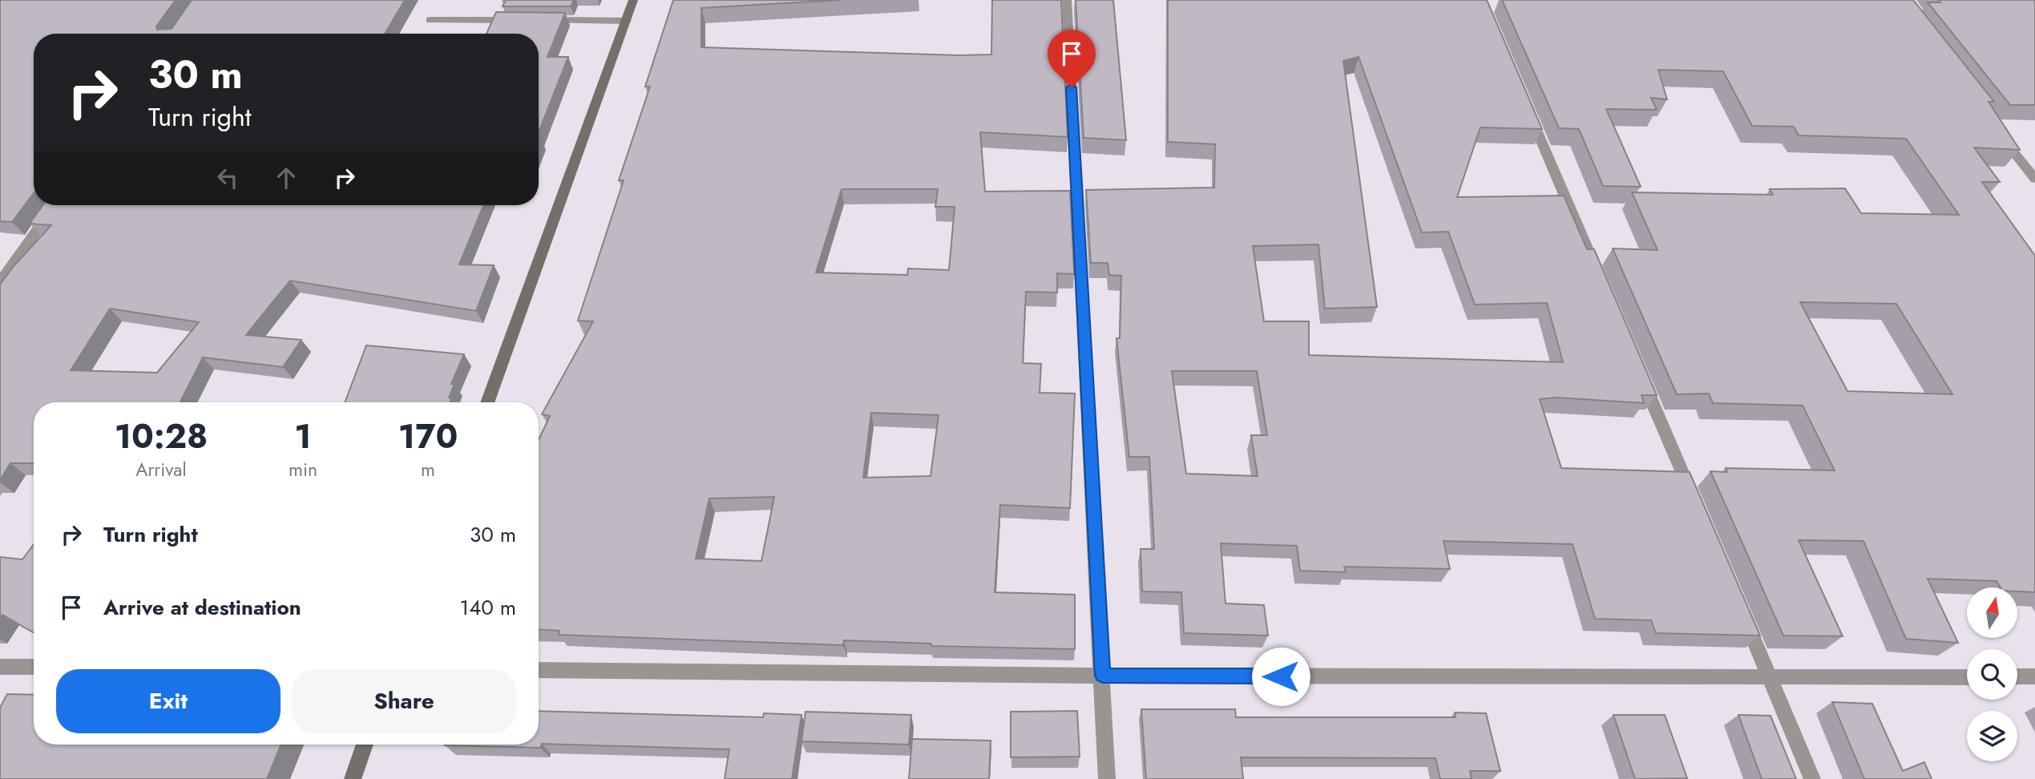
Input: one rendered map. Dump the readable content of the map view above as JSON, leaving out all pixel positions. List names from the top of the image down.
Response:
{
  "north": "top",
  "page": {
    "turn": ["30 m", "Turn right"],
    "eta": [
      "10:28",
      "Arrival",
      "1",
      "min",
      "170",
      "m"
    ],
    "list": [
      {
        "name": "Turn right",
        "value": "30 m"
      },
      {
        "name": "Arrive at destination",
        "value": "140 m"
      }
    ],
    "buttons": ["Exit", "Share"]
  }
}
